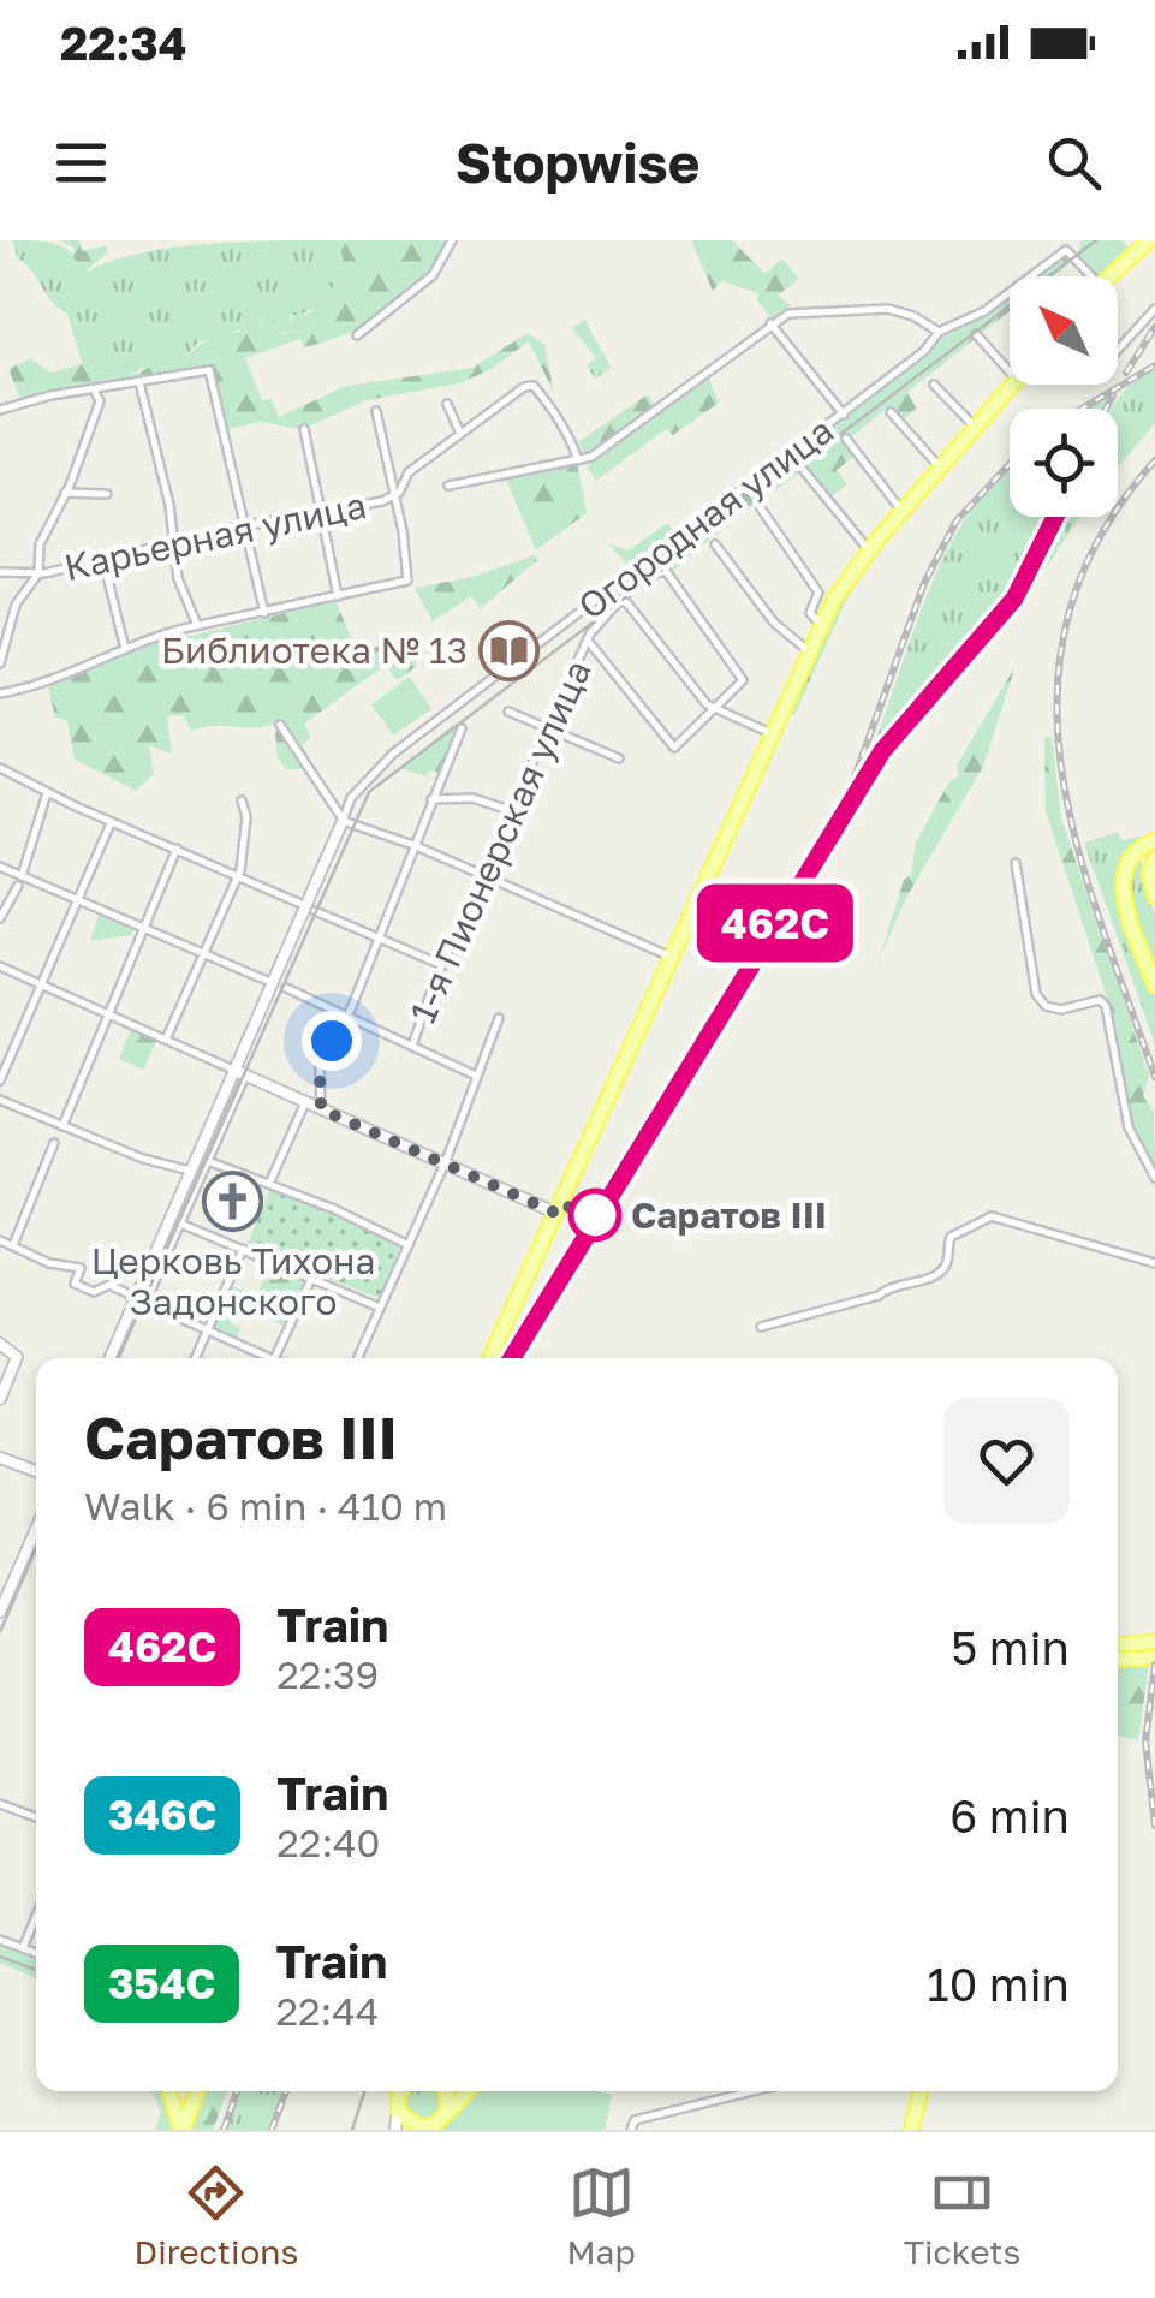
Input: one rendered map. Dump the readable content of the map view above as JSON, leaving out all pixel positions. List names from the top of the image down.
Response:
{
  "streets": {
    "street": ["Огородная улица", "Карьерная улица", "1-я Пионерская улица"]
  },
  "places": {
    "library": ["Библиотека № 13"],
    "church": ["Церковь Тихона Задонского"],
    "other": ["Саратов III"]
  },
  "north": "top left",
  "page": {
    "status": "22:34",
    "header": "Stopwise",
    "on_map": "462С",
    "heading": ["Саратов III", "Walk · 6 min · 410 m"],
    "list": [
      {
        "mark": "462С",
        "name": "Train",
        "note": "22:39",
        "value": "5 min"
      },
      {
        "mark": "346С",
        "name": "Train",
        "note": "22:40",
        "value": "6 min"
      },
      {
        "mark": "354С",
        "name": "Train",
        "note": "22:44",
        "value": "10 min"
      }
    ],
    "tabs": ["Directions", "Map", "Tickets"]
  }
}
